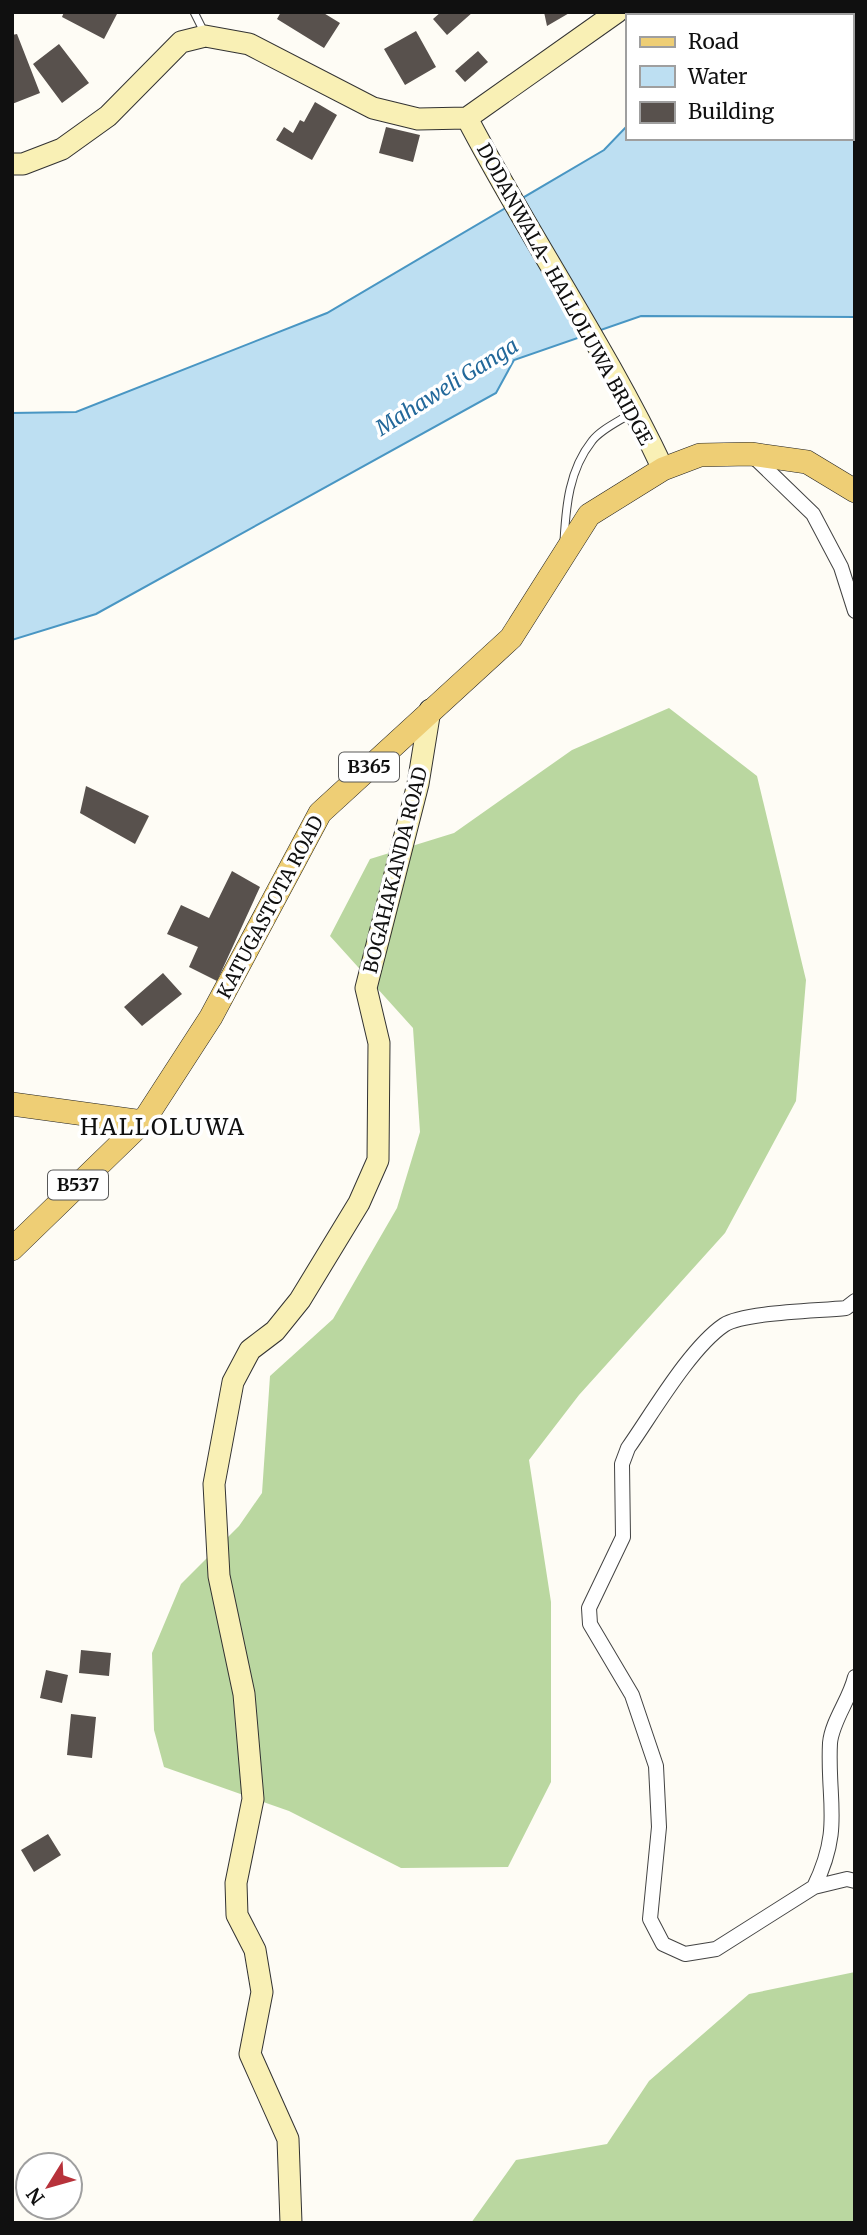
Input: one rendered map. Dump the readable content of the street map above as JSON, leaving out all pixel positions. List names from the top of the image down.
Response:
{
  "streets": {
    "main road": ["B365", "KATUGASTOTA ROAD", "B537"],
    "street": ["DODANWALA- HALLOLUWA BRIDGE", "BOGAHAKANDA ROAD"]
  },
  "crossings": [
    ["DODANWALA- HALLOLUWA BRIDGE", "KATUGASTOTA ROAD"],
    ["BOGAHAKANDA ROAD", "KATUGASTOTA ROAD"],
    ["KATUGASTOTA ROAD", "B537"]
  ],
  "districts": ["HALLOLUWA"],
  "water": ["Mahaweli Ganga"],
  "legend": ["Road", "Water", "Building"],
  "north": "bottom left"
}
